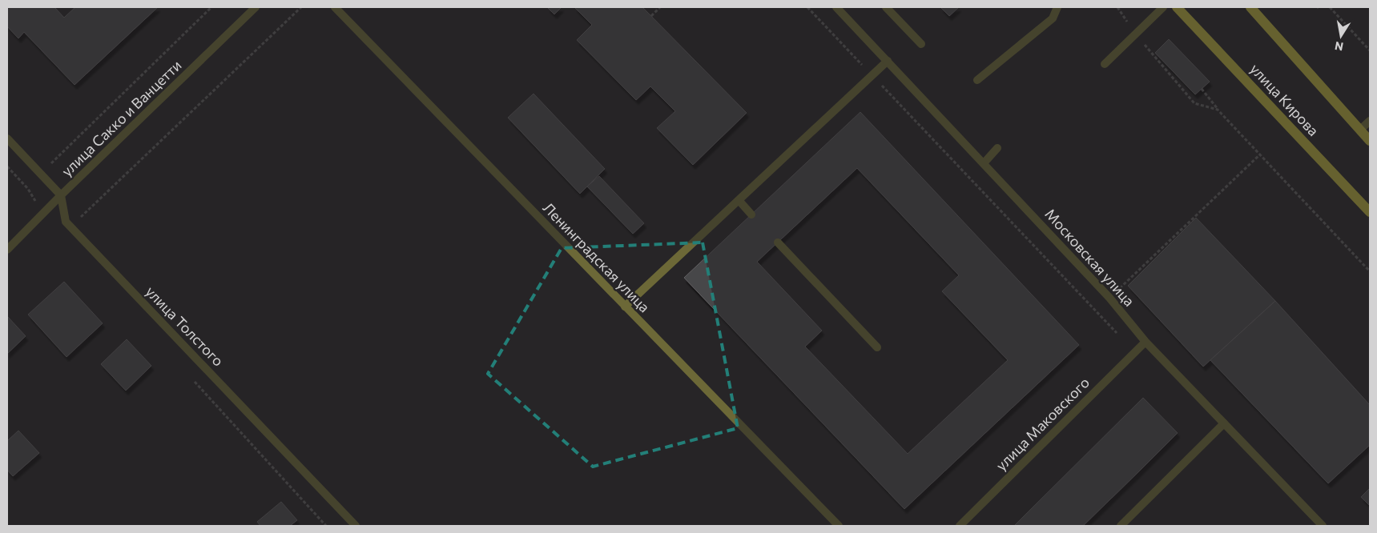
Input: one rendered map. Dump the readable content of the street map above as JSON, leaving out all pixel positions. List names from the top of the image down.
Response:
{
  "streets": {
    "main road": ["улица Кирова"],
    "street": [
      "улица Сакко и Ванцетти",
      "Ленинградская улица",
      "Московская улица",
      "улица Толстого",
      "улица Маковского"
    ]
  },
  "crossings": [
    ["улица Сакко и Ванцетти", "улица Толстого"],
    ["Московская улица", "улица Маковского"]
  ],
  "north": "bottom"
}
